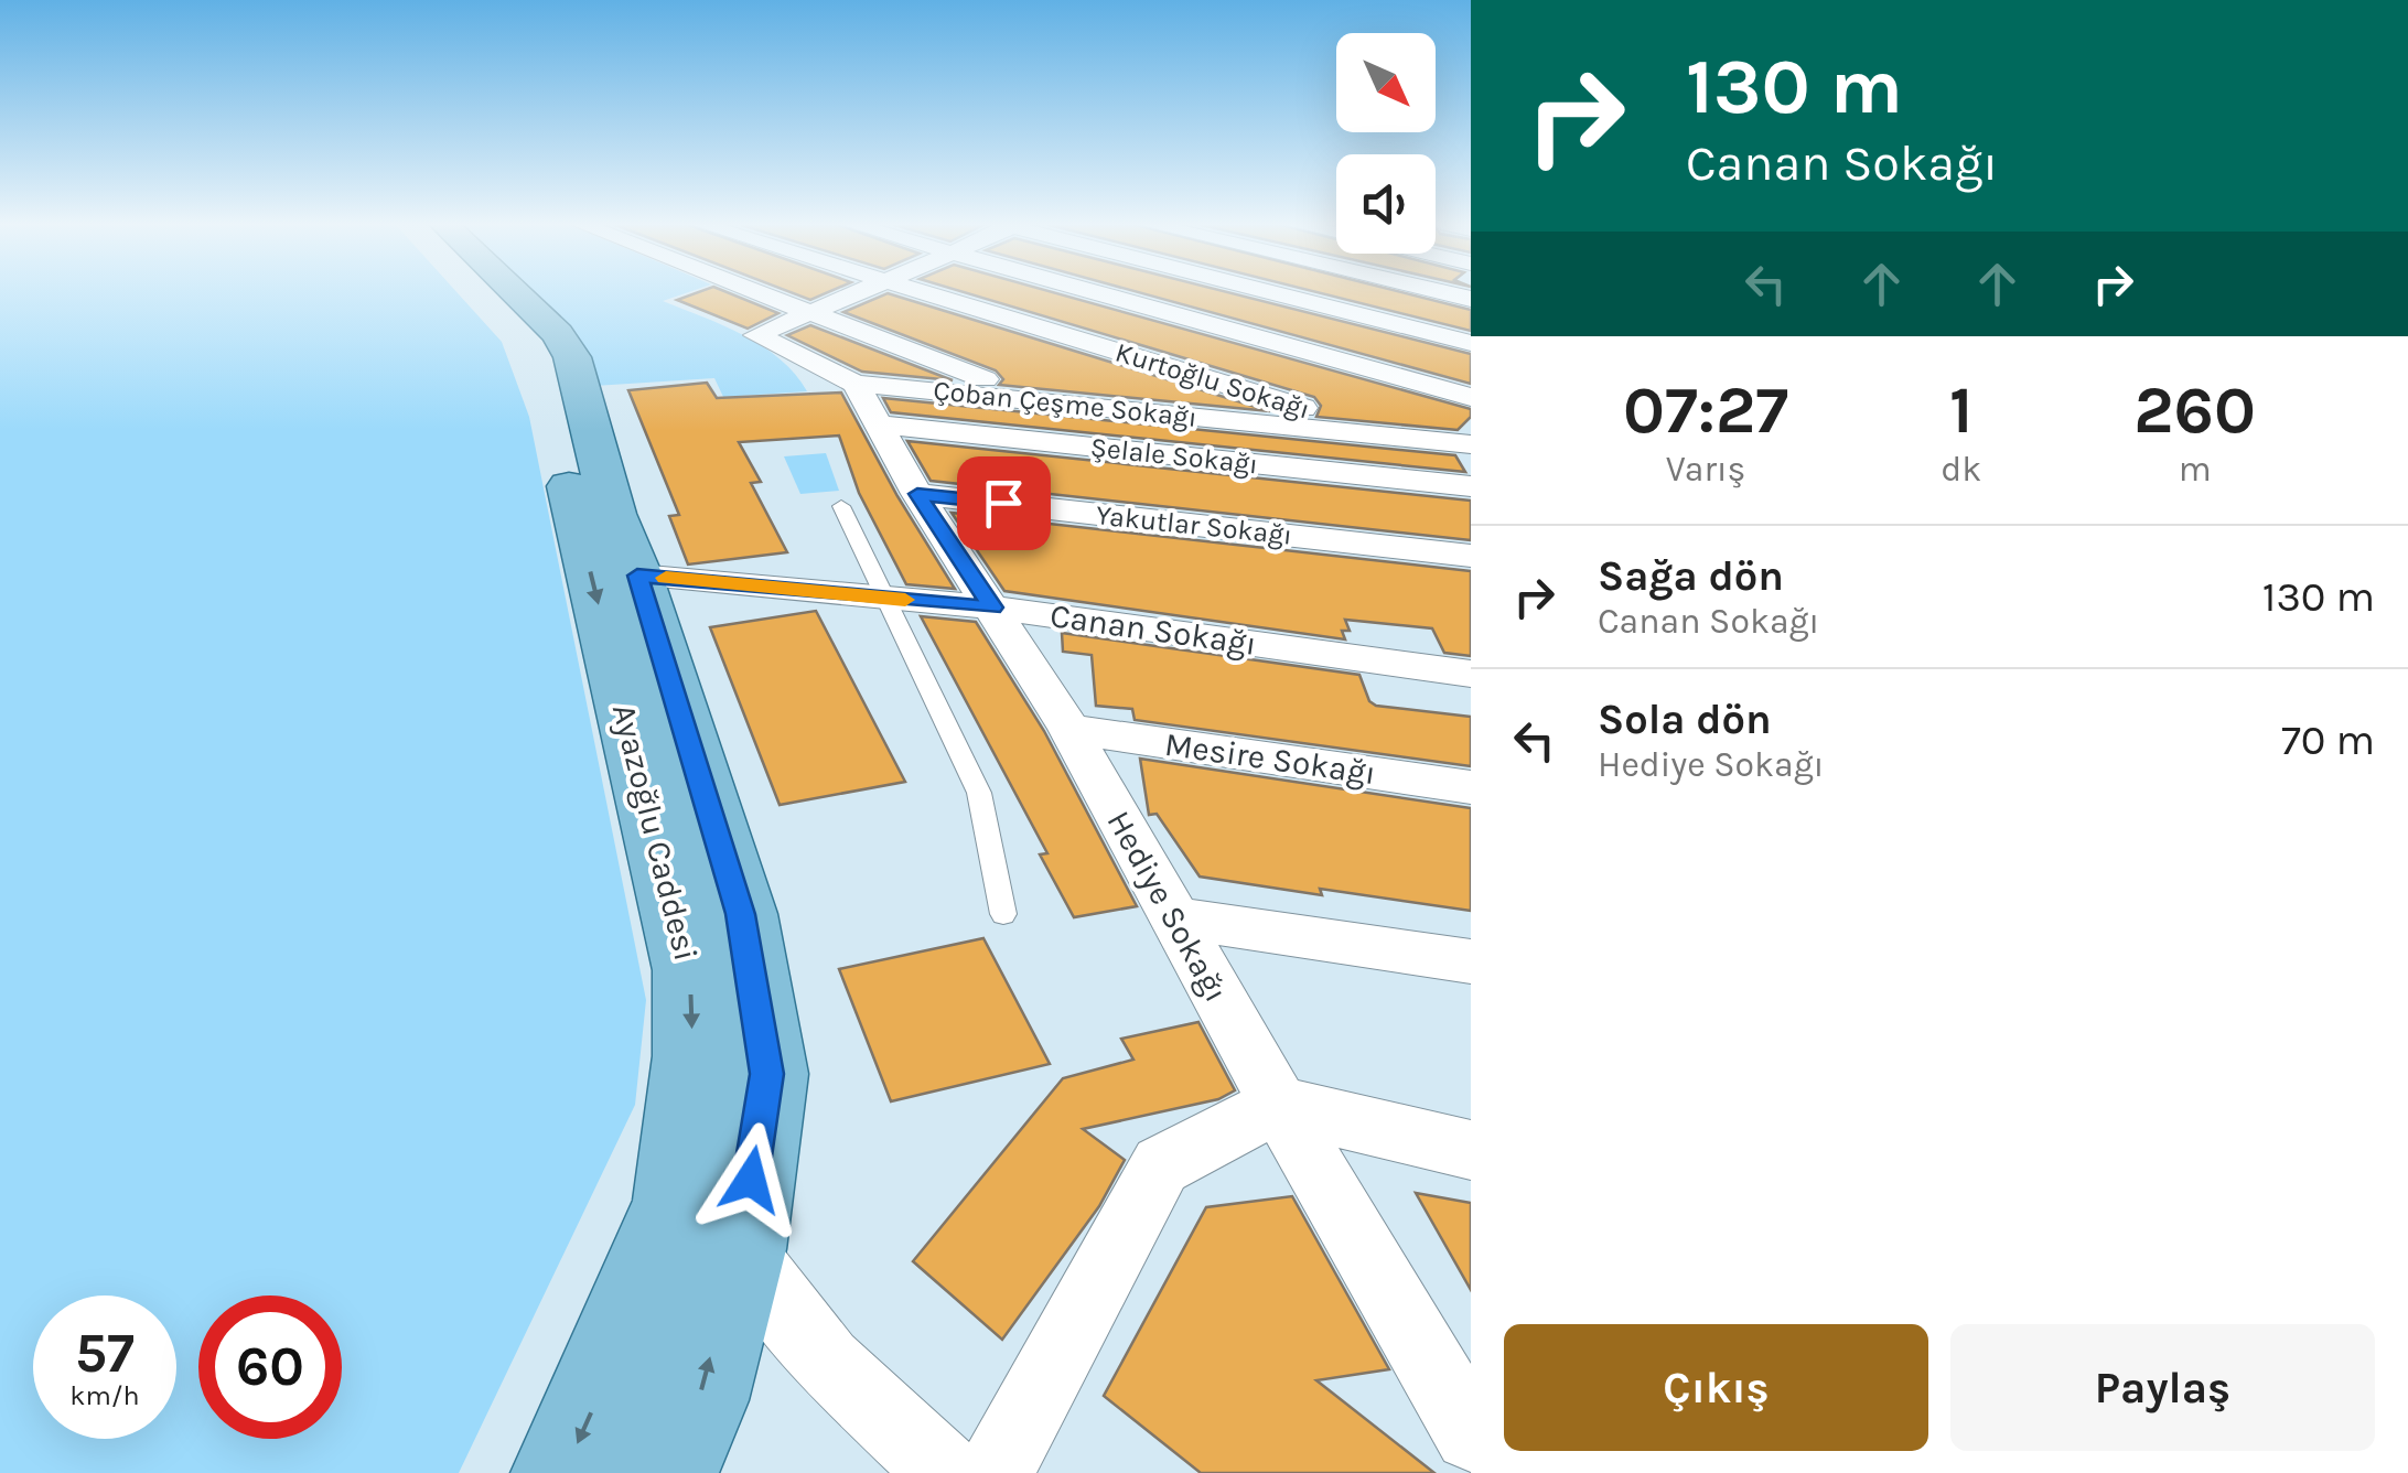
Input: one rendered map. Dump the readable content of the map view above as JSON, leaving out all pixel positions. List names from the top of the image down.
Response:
{
  "streets": {
    "main road": ["Ayazoğlu Caddesi"],
    "street": [
      "Kurtoğlu Sokağı",
      "Çoban Çeşme Sokağı",
      "Şelale Sokağı",
      "Yakutlar Sokağı",
      "Canan Sokağı",
      "Mesire Sokağı",
      "Hediye Sokağı"
    ]
  },
  "crossings": [
    ["Kurtoğlu Sokağı", "Çoban Çeşme Sokağı"],
    ["Çoban Çeşme Sokağı", "Şelale Sokağı"],
    ["Çoban Çeşme Sokağı", "Hediye Sokağı"],
    ["Şelale Sokağı", "Hediye Sokağı"],
    ["Yakutlar Sokağı", "Hediye Sokağı"],
    ["Canan Sokağı", "Ayazoğlu Caddesi"],
    ["Canan Sokağı", "Hediye Sokağı"],
    ["Mesire Sokağı", "Hediye Sokağı"]
  ],
  "north": "bottom right",
  "page": {
    "turn": ["130 m", "Canan Sokağı"],
    "eta": [
      "07:27",
      "Varış",
      "1",
      "dk",
      "260",
      "m"
    ],
    "list": [
      {
        "name": "Sağa dön",
        "note": "Canan Sokağı",
        "value": "130 m"
      },
      {
        "name": "Sola dön",
        "note": "Hediye Sokağı",
        "value": "70 m"
      }
    ],
    "speed": "57 km/h",
    "limit": "60",
    "buttons": ["Çıkış", "Paylaş"]
  }
}
